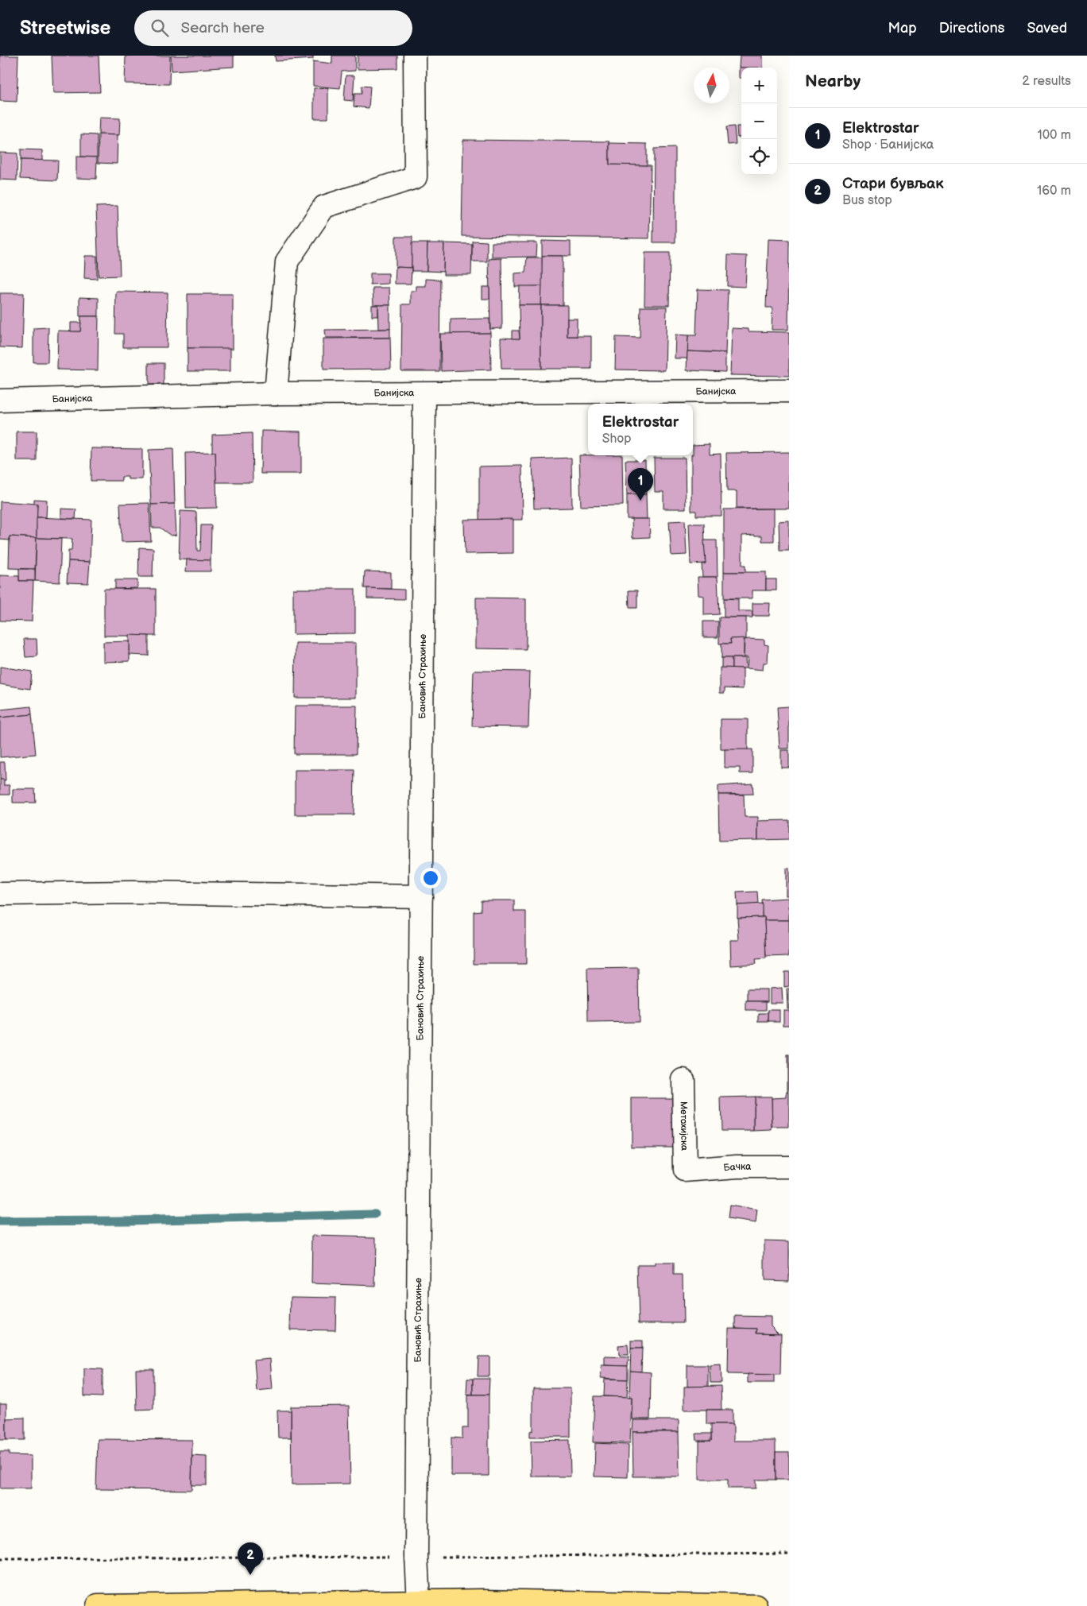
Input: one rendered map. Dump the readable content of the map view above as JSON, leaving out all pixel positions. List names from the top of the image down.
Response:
{
  "streets": {
    "street": [
      "Банијска",
      "Бановић Страхиње",
      "Метохијска",
      "Бачка"
    ]
  },
  "crossings": [
    ["Банијска", "Бановић Страхиње"],
    ["Метохијска", "Бачка"]
  ],
  "north": "top",
  "page": {
    "header": "Streetwise",
    "search": "Search here",
    "nav": ["Map", "Directions", "Saved"],
    "heading": ["Nearby", "2 results"],
    "map_buttons": ["+", "−"],
    "list": [
      {
        "mark": "1",
        "name": "Elektrostar",
        "note": "Shop · Банијска",
        "value": "100 m"
      },
      {
        "mark": "2",
        "name": "Стари бувљак",
        "note": "Bus stop",
        "value": "160 m"
      }
    ],
    "popup": ["Elektrostar", "Shop"],
    "pins": ["1", "2"]
  }
}
